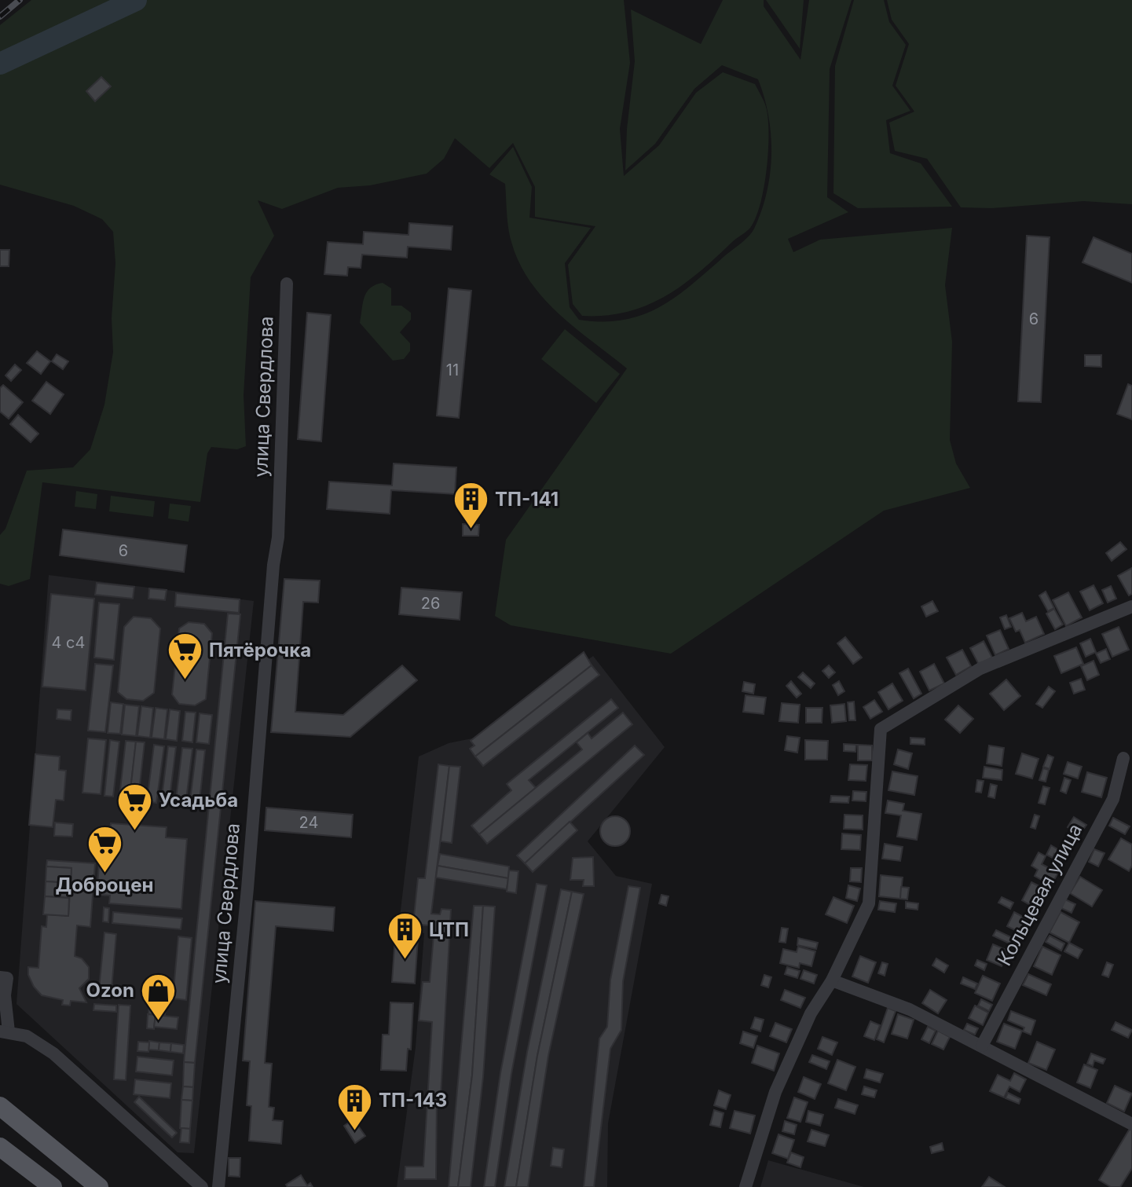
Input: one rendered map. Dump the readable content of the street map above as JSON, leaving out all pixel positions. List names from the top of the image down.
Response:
{
  "streets": {
    "street": ["улица Свердлова", "Кольцевая улица"]
  },
  "places": {
    "building": ["ТП-141", "ЦТП", "ТП-143"],
    "supermarket": ["Пятёрочка", "Усадьба", "Доброцен"],
    "shop": ["Ozon"]
  },
  "house_numbers": [
    "6",
    "11",
    "6",
    "26",
    "4 с4",
    "24"
  ]
}
